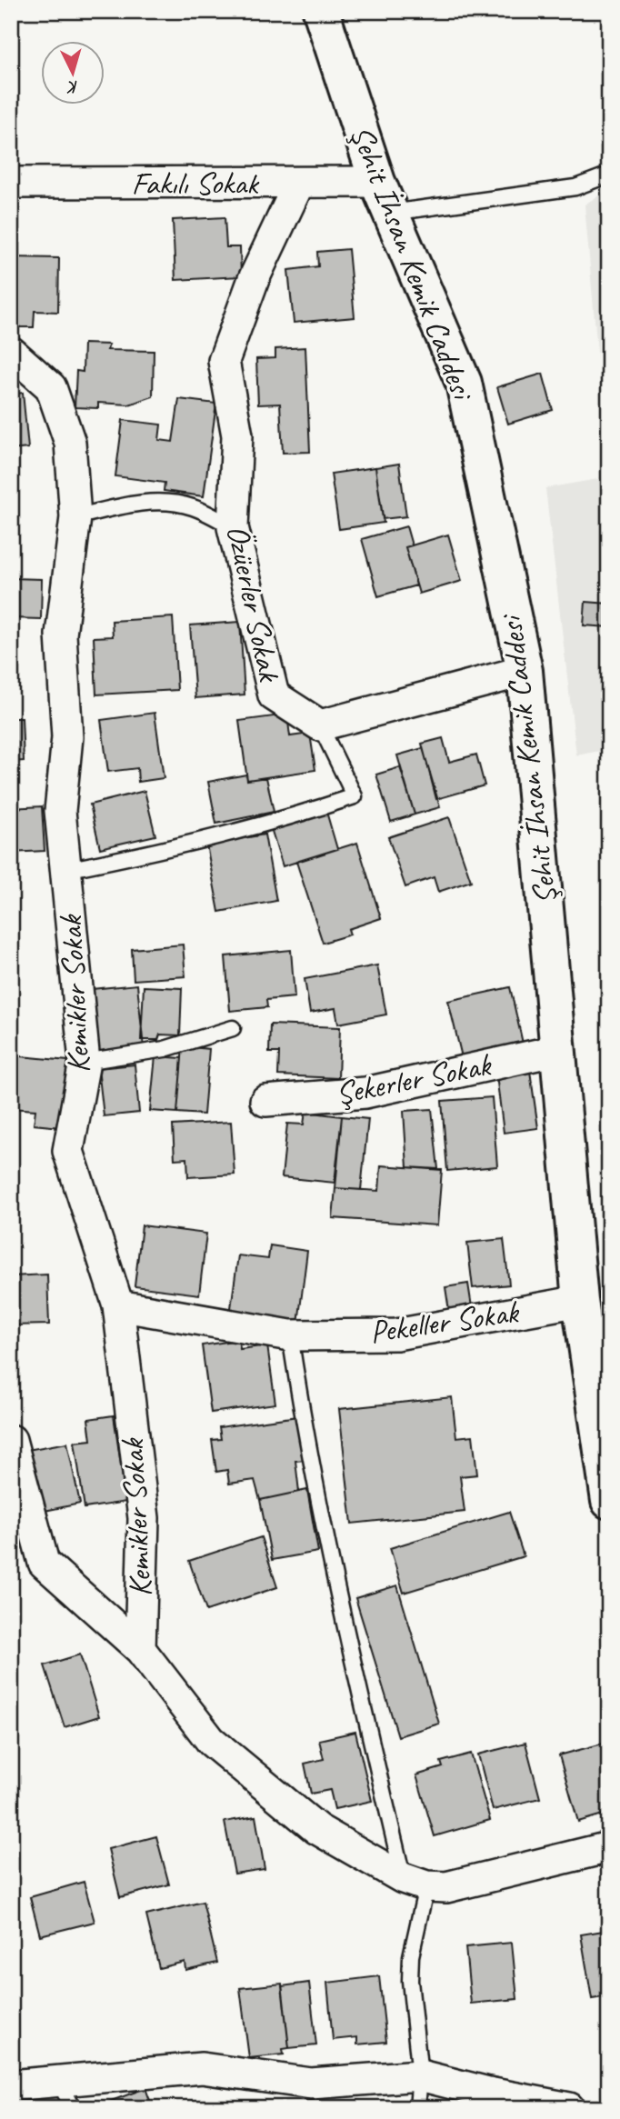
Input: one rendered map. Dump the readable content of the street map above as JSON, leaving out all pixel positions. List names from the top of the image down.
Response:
{
  "streets": {
    "street": [
      "Fakılı Sokak",
      "Şehit İhsan Kemik Caddesi",
      "Özüerler Sokak",
      "Kemikler Sokak",
      "Şekerler Sokak",
      "Pekeller Sokak"
    ]
  },
  "crossings": [
    ["Fakılı Sokak", "Şehit İhsan Kemik Caddesi"],
    ["Fakılı Sokak", "Özüerler Sokak"],
    ["Şehit İhsan Kemik Caddesi", "Şekerler Sokak"],
    ["Şehit İhsan Kemik Caddesi", "Pekeller Sokak"],
    ["Kemikler Sokak", "Pekeller Sokak"]
  ],
  "north": "bottom"
}
